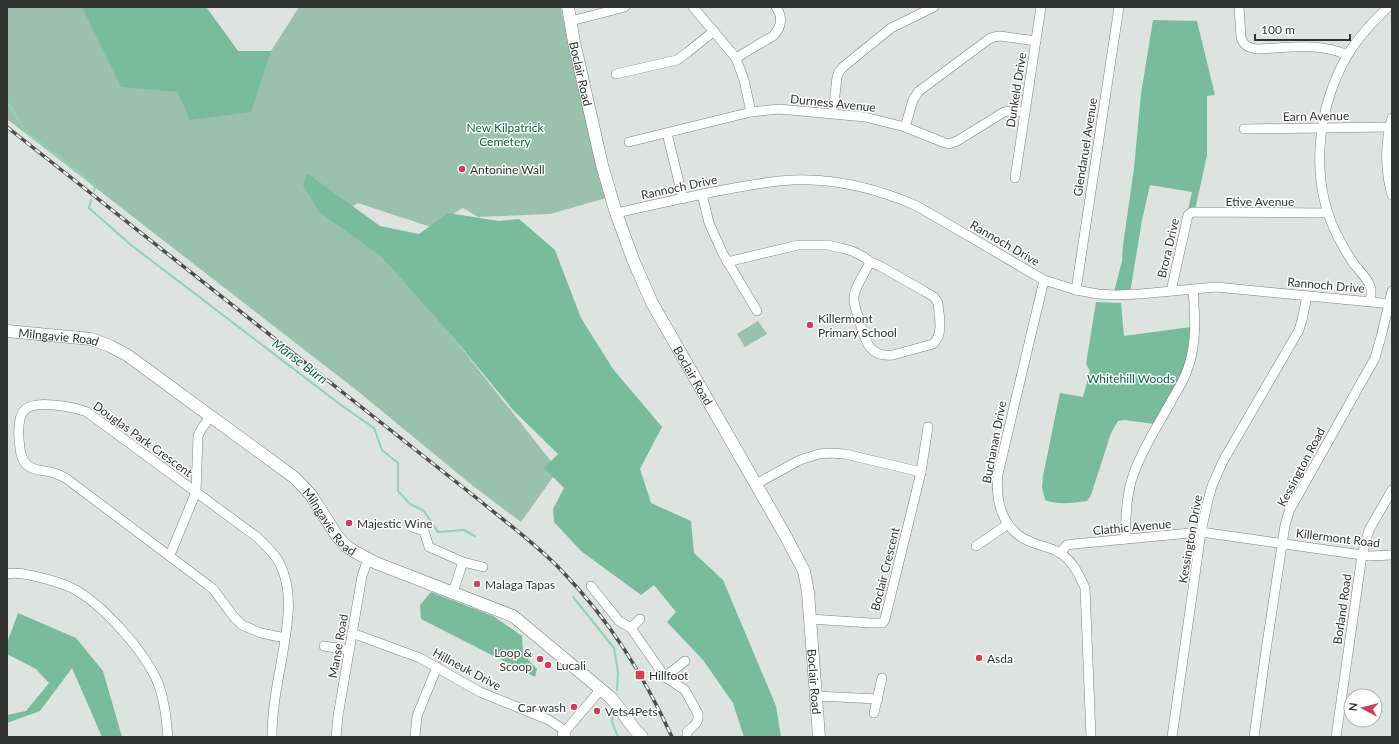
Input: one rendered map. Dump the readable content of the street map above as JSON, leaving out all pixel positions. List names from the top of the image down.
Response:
{
  "streets": {
    "main road": ["Boclair Road", "Milngavie Road"],
    "street": [
      "Dunkeld Drive",
      "Durness Avenue",
      "Earn Avenue",
      "Glendaruel Avenue",
      "Rannoch Drive",
      "Etive Avenue",
      "Brora Drive",
      "Douglas Park Crescent",
      "Buchanan Drive",
      "Kessington Road",
      "Clathic Avenue",
      "Killermont Road",
      "Kessington Drive",
      "Boclair Crescent",
      "Borland Road",
      "Manse Road",
      "Hillneuk Drive"
    ]
  },
  "crossings": [
    ["Boclair Road", "Rannoch Drive"],
    ["Boclair Road", "Boclair Crescent"],
    ["Dunkeld Drive", "Durness Avenue"],
    ["Glendaruel Avenue", "Rannoch Drive"],
    ["Rannoch Drive", "Brora Drive"],
    ["Rannoch Drive", "Buchanan Drive"],
    ["Rannoch Drive", "Kessington Road"],
    ["Rannoch Drive", "Kessington Drive"],
    ["Etive Avenue", "Brora Drive"],
    ["Milngavie Road", "Manse Road"],
    ["Buchanan Drive", "Clathic Avenue"],
    ["Kessington Road", "Clathic Avenue"],
    ["Kessington Road", "Killermont Road"],
    ["Clathic Avenue", "Killermont Road"],
    ["Clathic Avenue", "Kessington Drive"],
    ["Killermont Road", "Borland Road"],
    ["Manse Road", "Hillneuk Drive"]
  ],
  "water": ["Manse Burn"],
  "parks": ["New Kilpatrick Cemetery", "Whitehill Woods"],
  "places": {
    "other": [
      "Antonine Wall",
      "Killermont Primary School",
      "Majestic Wine",
      "Malaga Tapas",
      "Asda",
      "Loop & Scoop",
      "Lucali",
      "Car wash",
      "Vets4Pets"
    ],
    "transit": ["Hillfoot"]
  },
  "scale_bar": "100 m",
  "north": "left"
}
